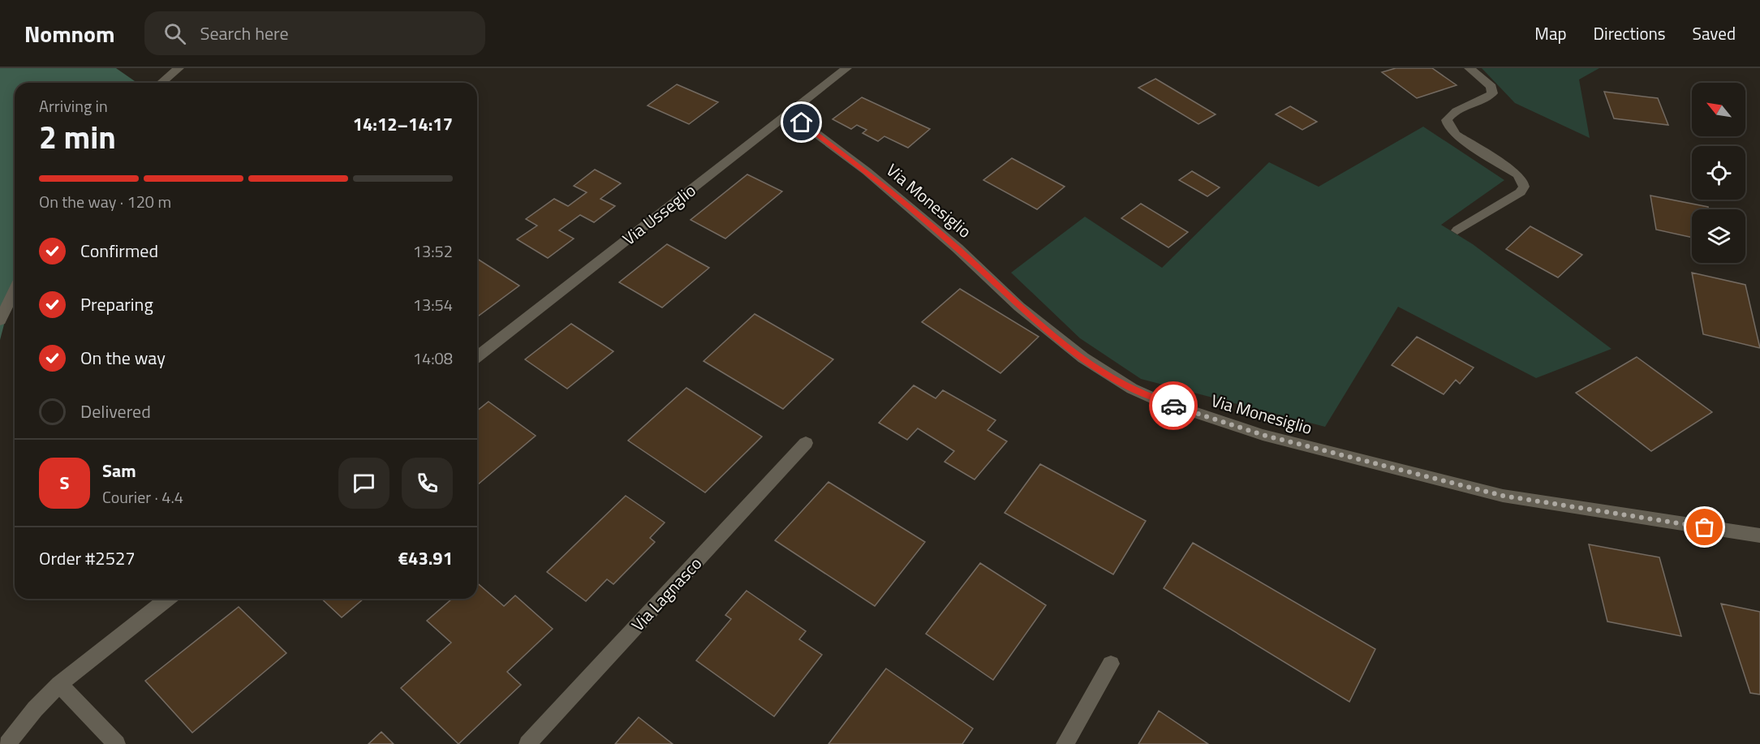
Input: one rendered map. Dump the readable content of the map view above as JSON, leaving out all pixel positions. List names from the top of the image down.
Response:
{
  "streets": {
    "street": ["Via Monesiglio", "Via Usseglio", "Via Lagnasco"]
  },
  "crossings": [
    ["Via Monesiglio", "Via Usseglio"]
  ],
  "north": "top left",
  "page": {
    "header": "Nomnom",
    "search": "Search here",
    "nav": ["Map", "Directions", "Saved"],
    "heading": ["2 min", "Arriving in", "14:12–14:17"],
    "panel": [
      "Sam",
      "Courier · 4.4",
      "Order #2527",
      "€43.91"
    ],
    "bar": "On the way · 120 m",
    "list": [
      ["Confirmed", "13:52"],
      ["Preparing", "13:54"],
      ["On the way", "14:08"],
      "Delivered"
    ],
    "round": "S"
  }
}
